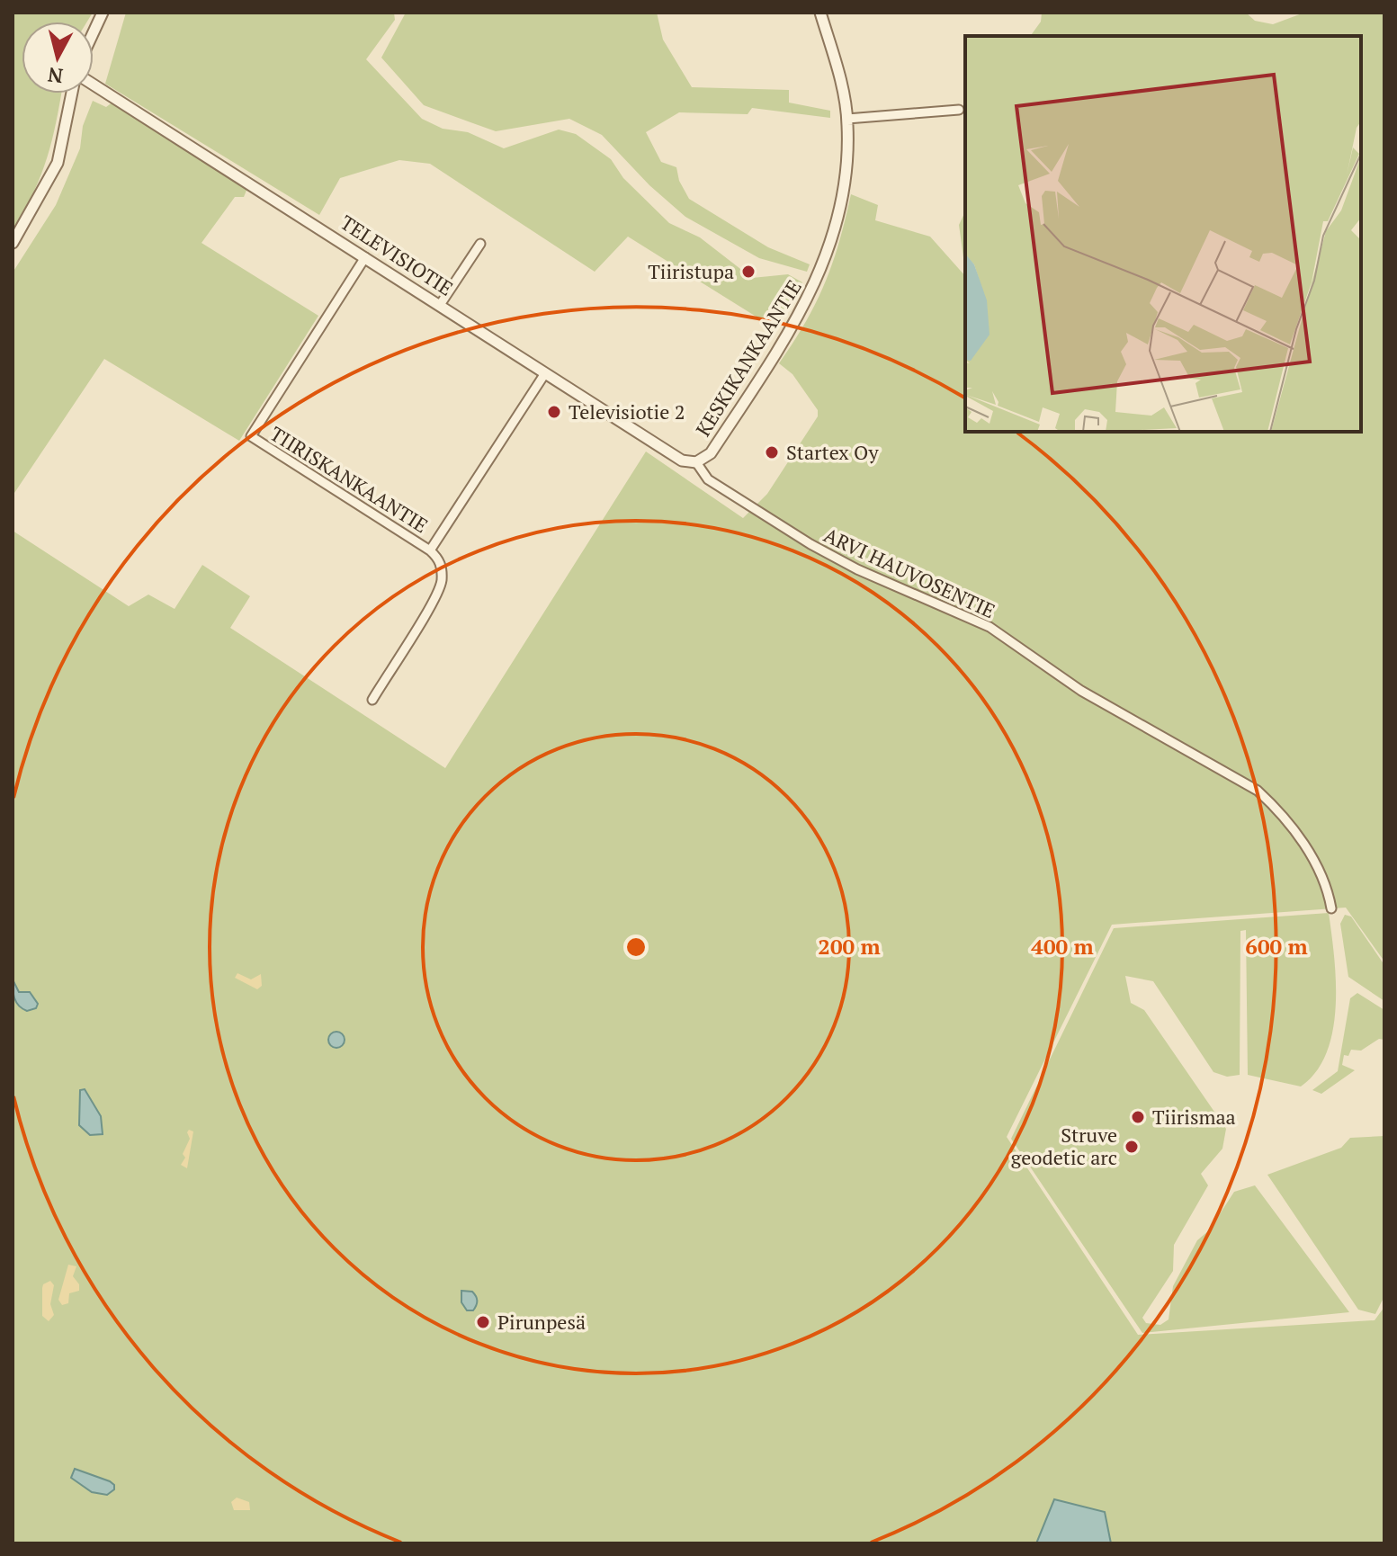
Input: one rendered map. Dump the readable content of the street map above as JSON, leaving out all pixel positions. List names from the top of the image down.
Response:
{
  "streets": {
    "street": [
      "TELEVISIOTIE",
      "KESKIKANKAANTIE",
      "TIIRISKANKAANTIE",
      "ARVI HAUVOSENTIE"
    ]
  },
  "crossings": [
    ["TELEVISIOTIE", "KESKIKANKAANTIE"],
    ["TELEVISIOTIE", "TIIRISKANKAANTIE"],
    ["TELEVISIOTIE", "ARVI HAUVOSENTIE"],
    ["KESKIKANKAANTIE", "ARVI HAUVOSENTIE"]
  ],
  "places": [
    "Tiiristupa",
    "Televisiotie 2",
    "Startex Oy",
    "Tiirismaa",
    "Struve geodetic arc",
    "Pirunpesä"
  ],
  "north": "bottom",
  "rings": ["200 m", "400 m", "600 m"]
}
